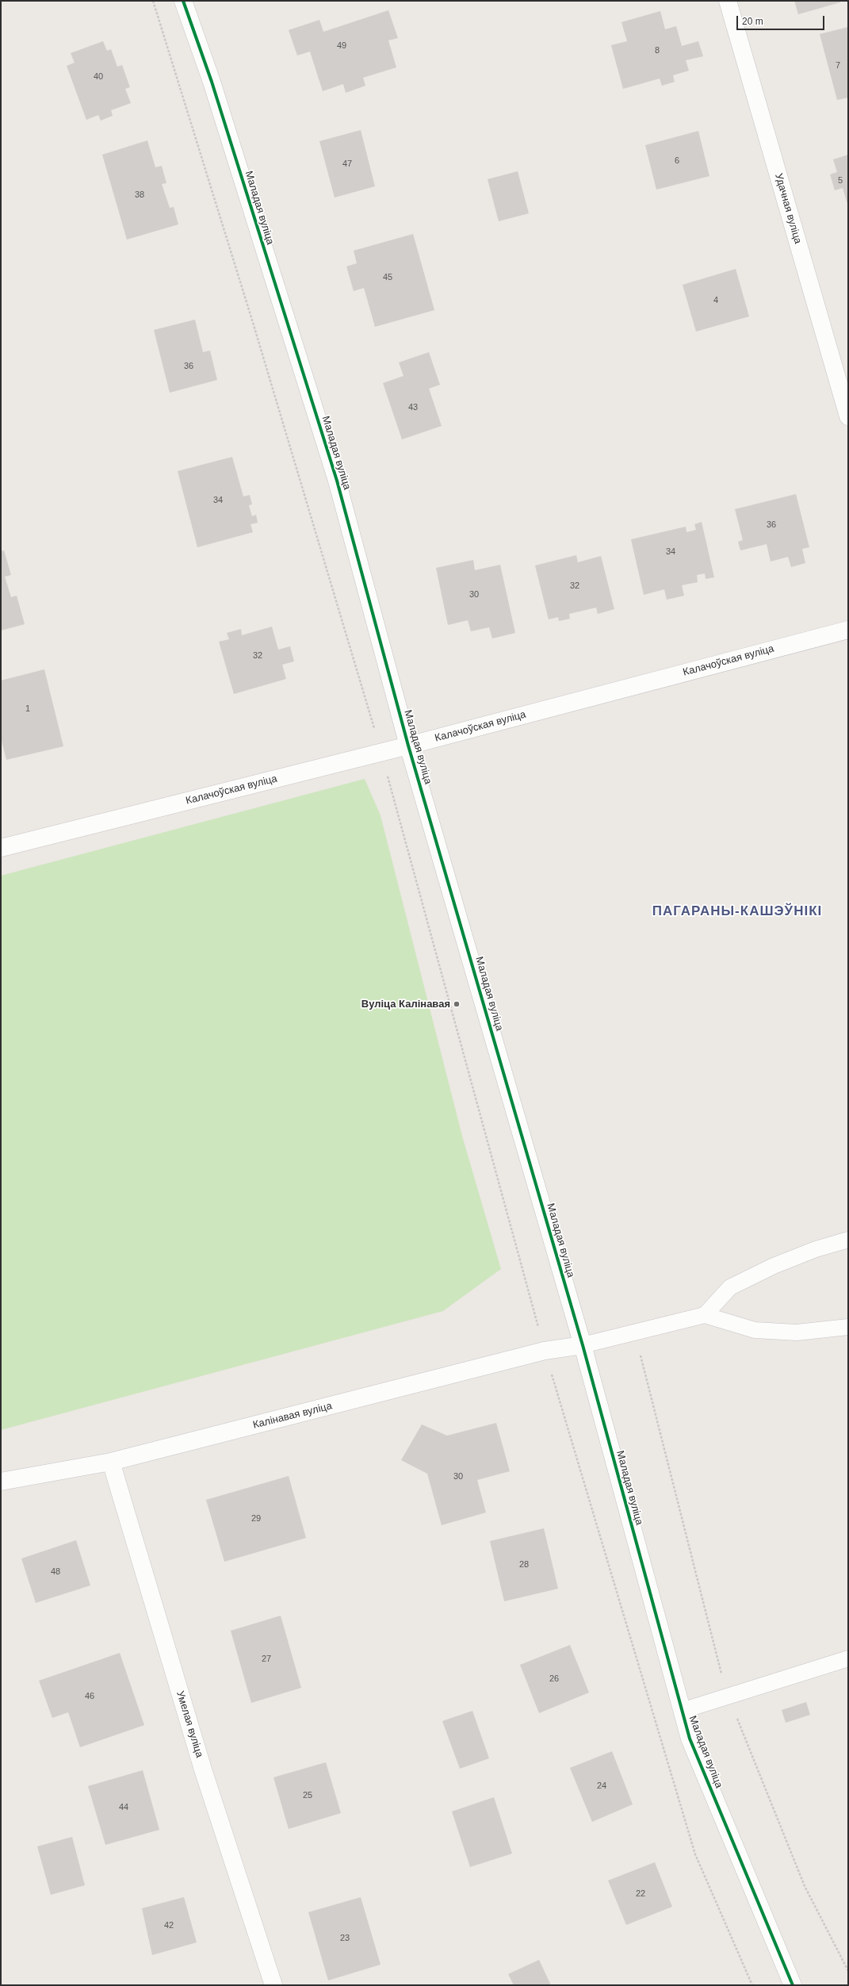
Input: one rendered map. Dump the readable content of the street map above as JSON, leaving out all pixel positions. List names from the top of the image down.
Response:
{
  "streets": {
    "street": [
      "Маладая вуліца",
      "Удачная вуліца",
      "Калачоўская вуліца",
      "Калінавая вуліца",
      "Умелая вуліца"
    ]
  },
  "crossings": [
    ["Маладая вуліца", "Калачоўская вуліца"],
    ["Маладая вуліца", "Калінавая вуліца"],
    ["Калінавая вуліца", "Умелая вуліца"]
  ],
  "districts": ["ПАГАРАНЫ-КАШЭЎНІКІ"],
  "places": ["Вуліца Калінавая"],
  "house_numbers": [
    "49",
    "8",
    "7",
    "40",
    "6",
    "47",
    "5",
    "38",
    "45",
    "4",
    "36",
    "43",
    "34",
    "36",
    "34",
    "32",
    "30",
    "32",
    "1",
    "30",
    "29",
    "28",
    "48",
    "27",
    "26",
    "46",
    "24",
    "25",
    "44",
    "22",
    "42",
    "23"
  ],
  "scale_bar": "20 m"
}
